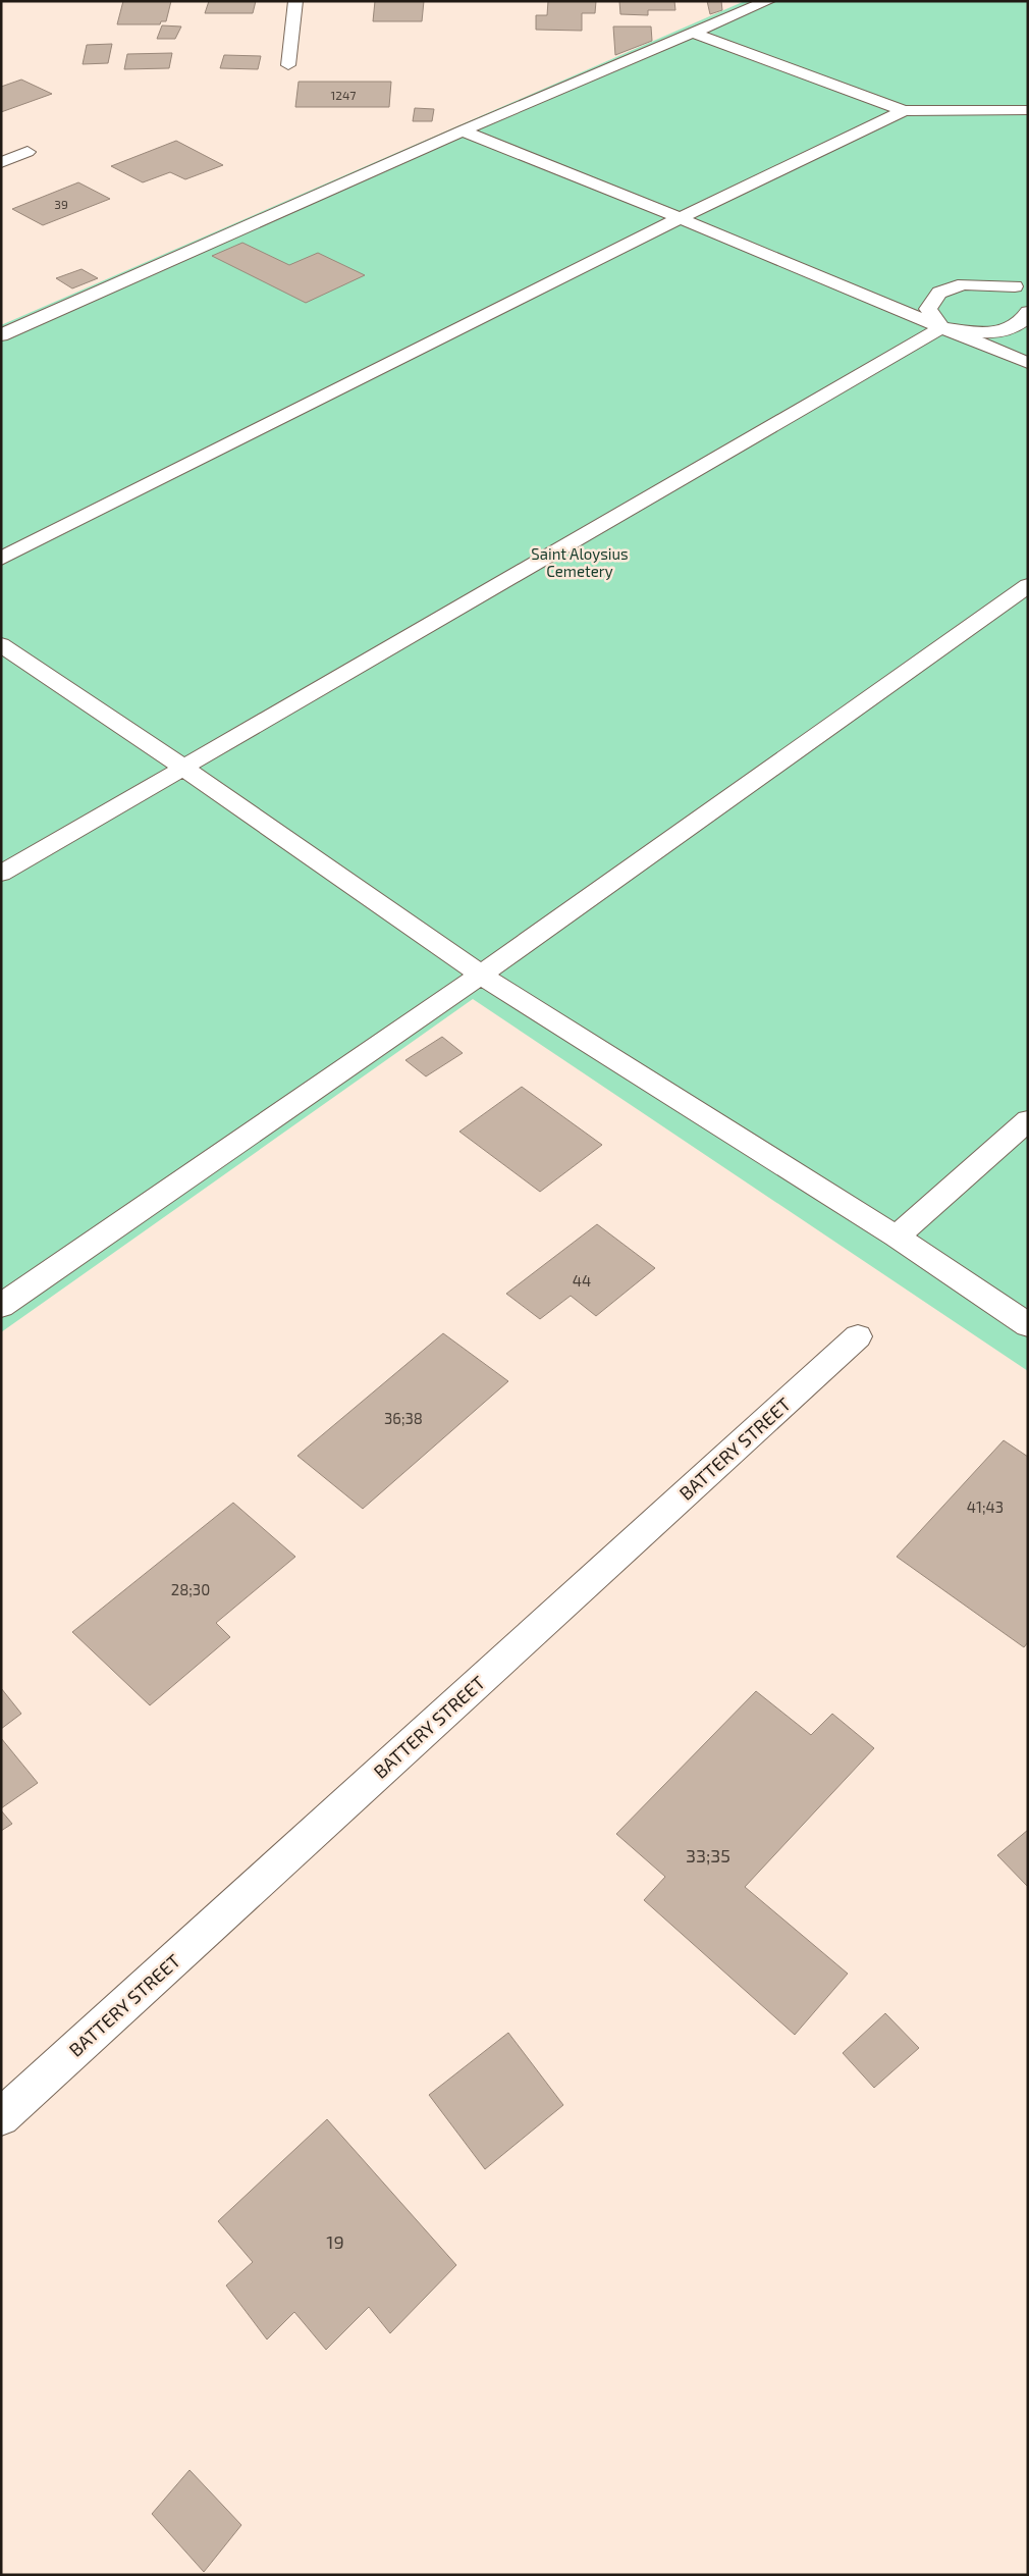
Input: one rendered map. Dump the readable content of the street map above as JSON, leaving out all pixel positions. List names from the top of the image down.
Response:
{
  "streets": {
    "street": ["BATTERY STREET"]
  },
  "parks": ["Saint Aloysius Cemetery"],
  "house_numbers": [
    "1247",
    "39",
    "44",
    "36;38",
    "41;43",
    "28;30",
    "33;35",
    "19"
  ]
}
